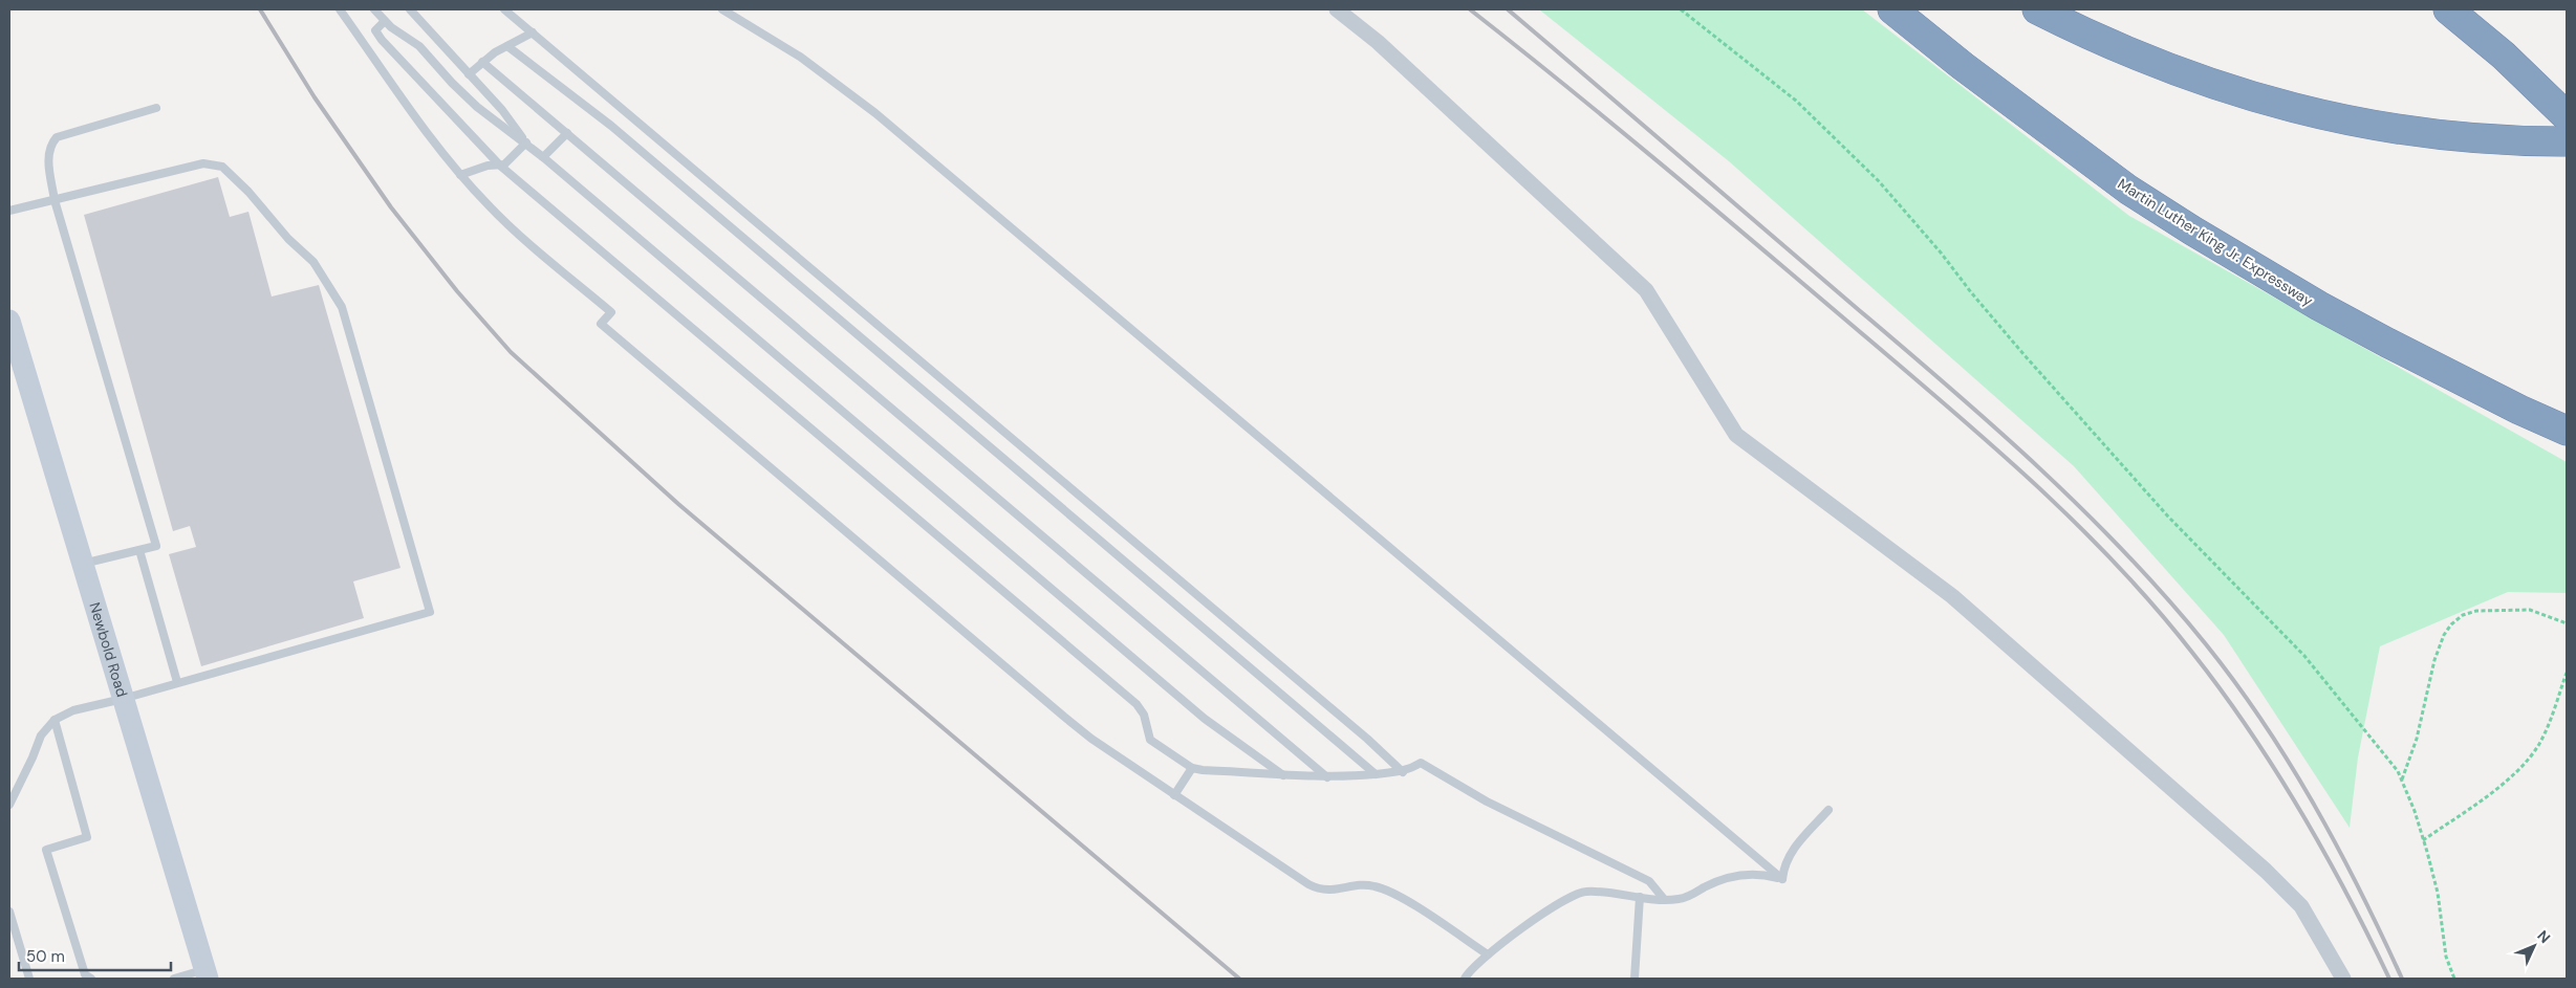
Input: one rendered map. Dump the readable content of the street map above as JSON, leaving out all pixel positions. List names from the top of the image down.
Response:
{
  "streets": {
    "highway": ["Martin Luther King Jr. Expressway"],
    "main road": ["Newbold Road"]
  },
  "scale_bar": "50 m",
  "north": "top right"
}
